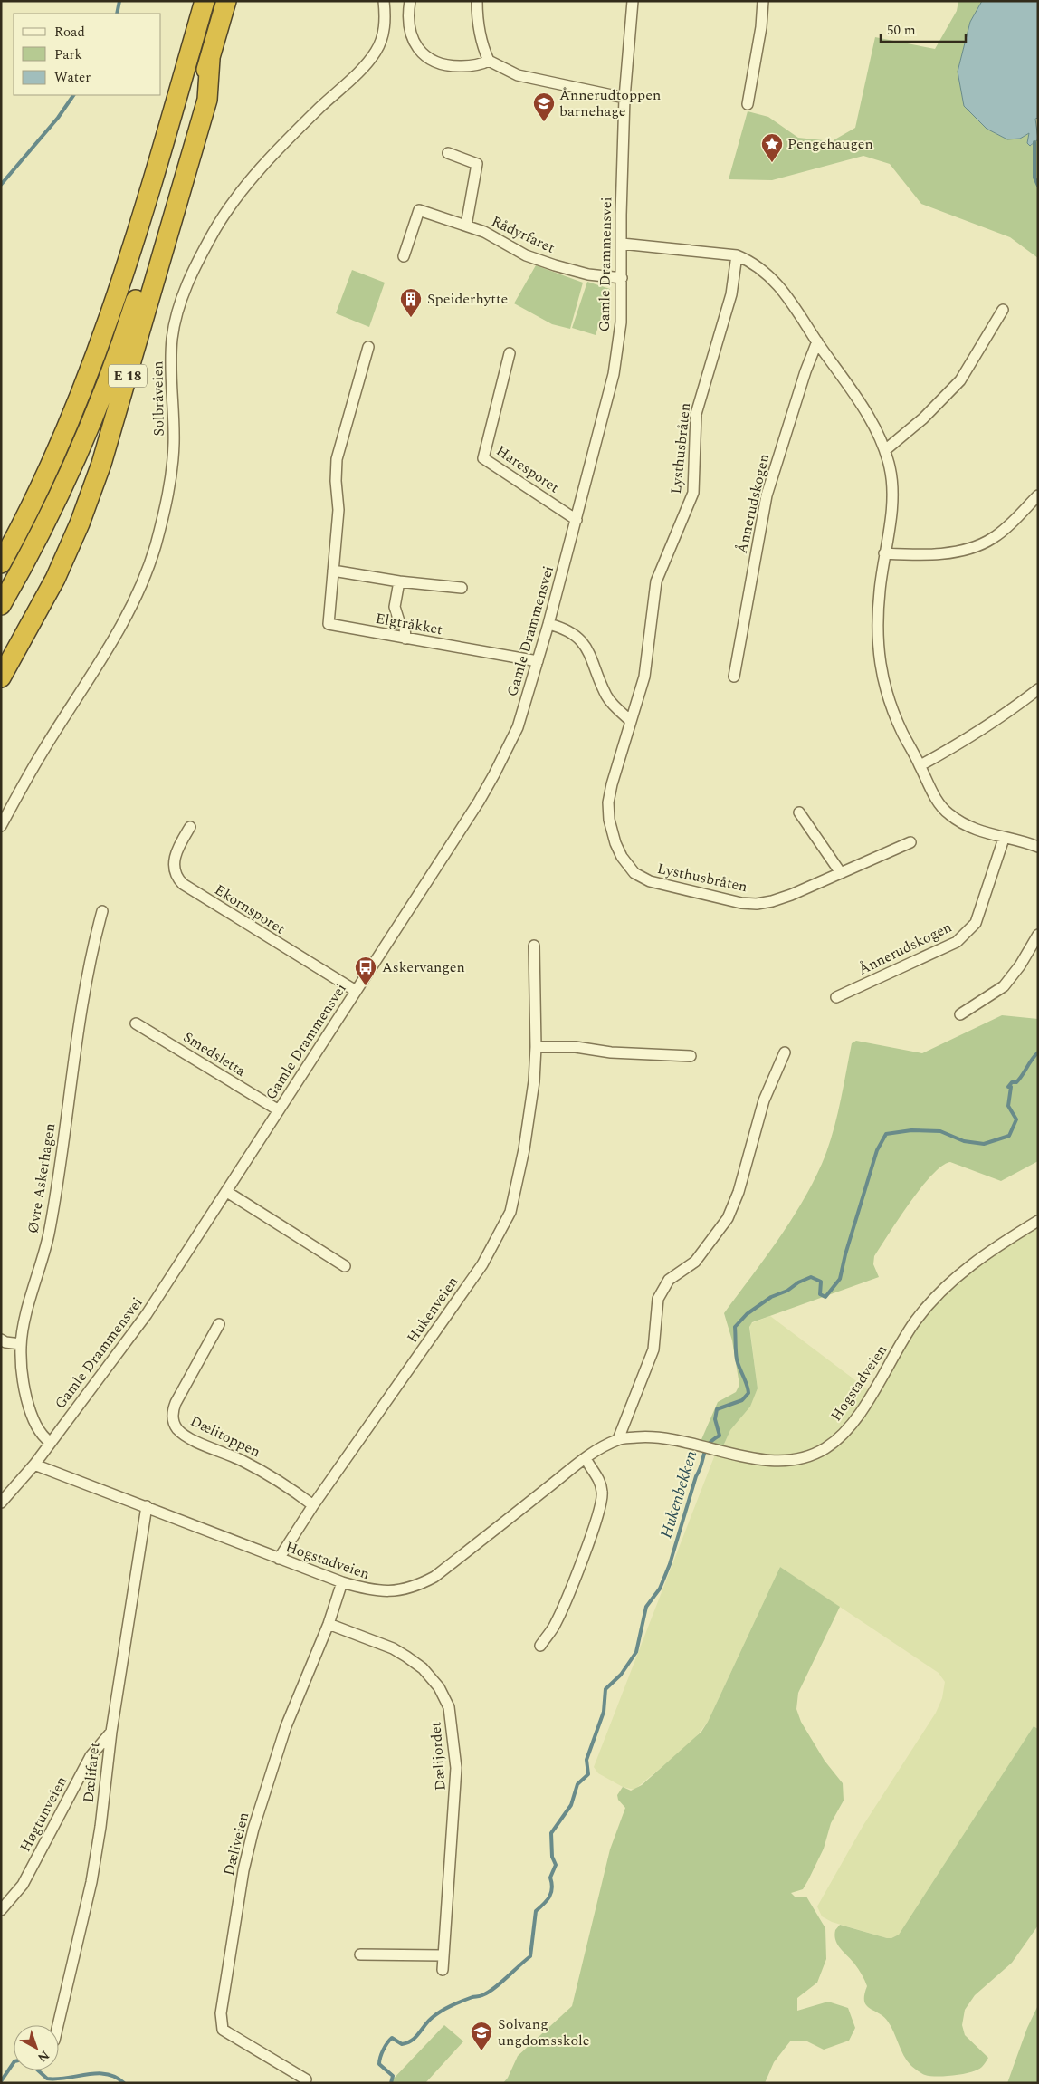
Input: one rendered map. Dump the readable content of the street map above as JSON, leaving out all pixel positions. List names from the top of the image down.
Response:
{
  "streets": {
    "highway": ["E 18"],
    "street": [
      "Rådyrfaret",
      "Gamle Drammensvei",
      "Solbråveien",
      "Lysthusbråten",
      "Haresporet",
      "Ånnerudskogen",
      "Elgtråkket",
      "Ekornsporet",
      "Smedsletta",
      "Øvre Askerhagen",
      "Hukenveien",
      "Hogstadveien",
      "Dælitoppen",
      "Dælijordet",
      "Dælifaret",
      "Høgtunveien",
      "Dæliveien"
    ]
  },
  "crossings": [
    ["Rådyrfaret", "Gamle Drammensvei"],
    ["Gamle Drammensvei", "Haresporet"],
    ["Gamle Drammensvei", "Elgtråkket"],
    ["Gamle Drammensvei", "Ekornsporet"],
    ["Gamle Drammensvei", "Smedsletta"],
    ["Gamle Drammensvei", "Øvre Askerhagen"],
    ["Gamle Drammensvei", "Hogstadveien"],
    ["Hukenveien", "Hogstadveien"],
    ["Hukenveien", "Dælitoppen"],
    ["Hogstadveien", "Dælifaret"],
    ["Hogstadveien", "Dæliveien"],
    ["Dælijordet", "Dæliveien"],
    ["Dælifaret", "Høgtunveien"]
  ],
  "water": ["Hukenbekken"],
  "places": {
    "school or university": ["Ånnerudtoppen barnehage", "Solvang ungdomsskole"],
    "place": ["Pengehaugen"],
    "building": ["Speiderhytte"],
    "bus stop": ["Askervangen"]
  },
  "legend": ["Road", "Park", "Water"],
  "scale_bar": "50 m",
  "north": "bottom right"
}
